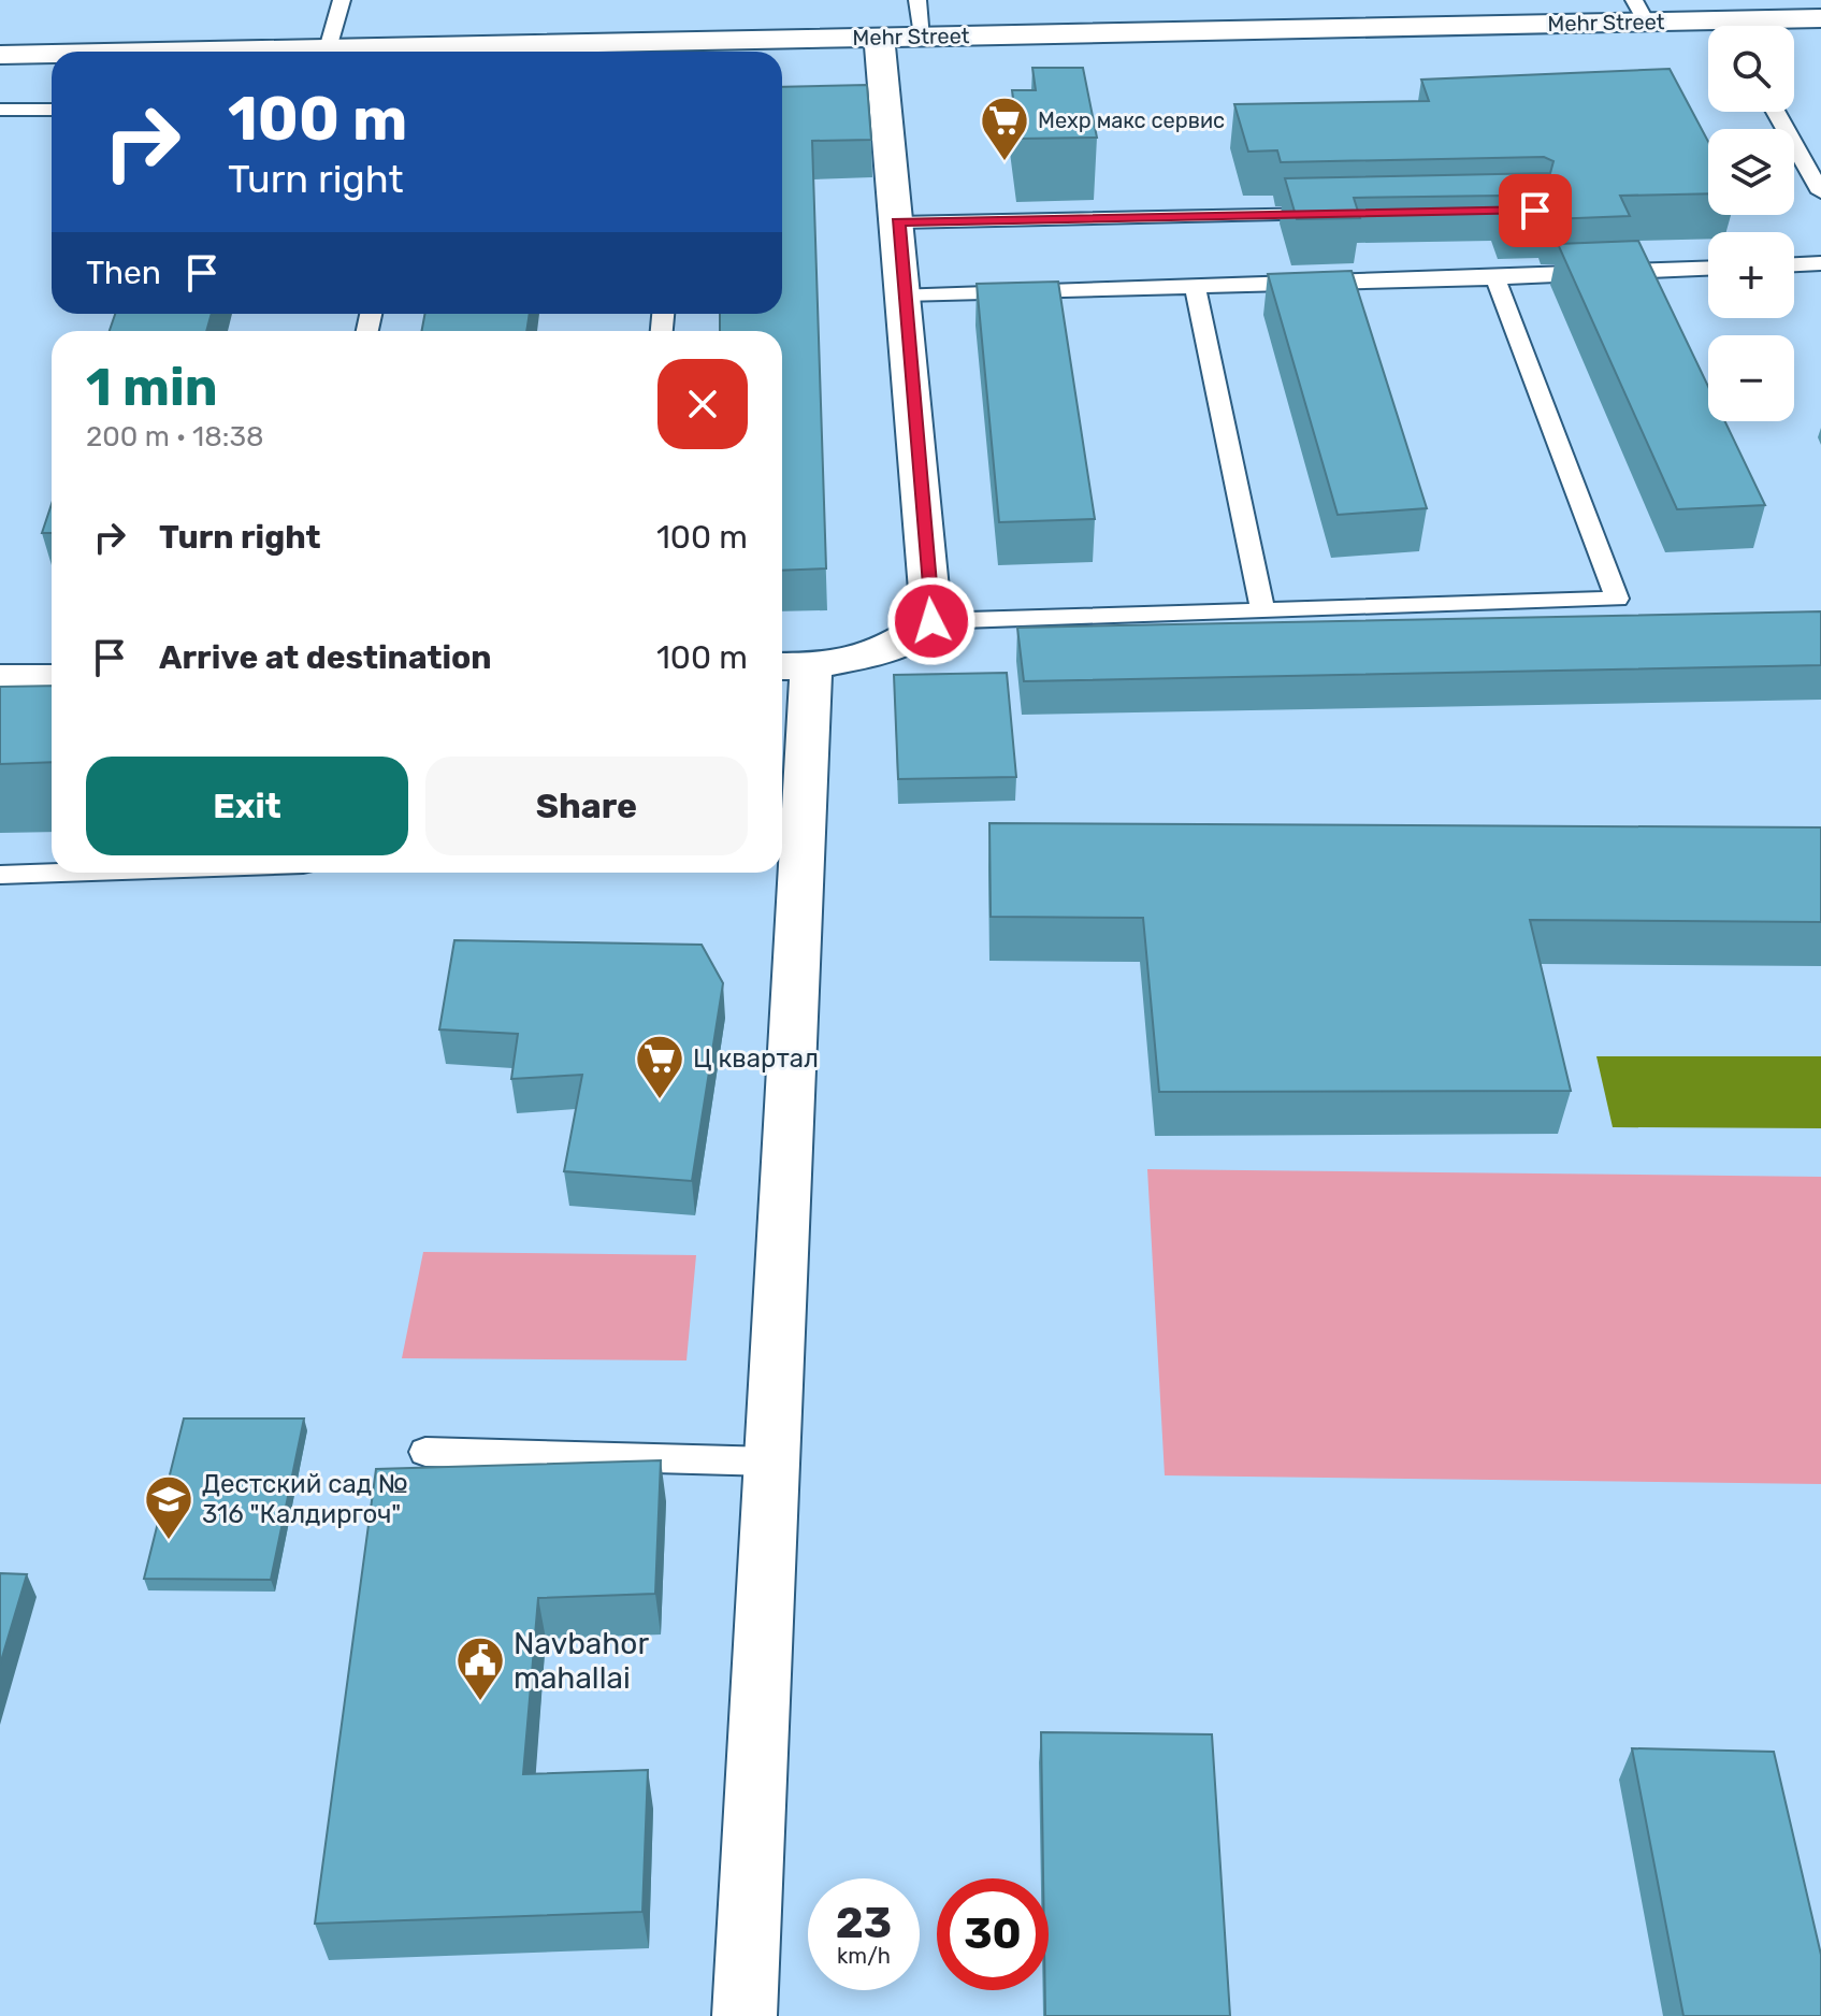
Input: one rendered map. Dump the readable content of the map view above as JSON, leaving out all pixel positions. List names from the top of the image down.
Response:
{
  "streets": {
    "street": ["Mehr Street"]
  },
  "places": {
    "supermarket": ["Мехр макс сервис", "Ц квартал"],
    "school or university": ["Дестский сад № 316 \"Калдиргоч\""],
    "public building": ["Navbahor mahallai"]
  },
  "page": {
    "map_buttons": ["+", "−"],
    "turn": ["100 m", "Turn right"],
    "then": "Then",
    "heading": ["1 min", "200 m · 18:38"],
    "list": [
      {
        "name": "Turn right",
        "value": "100 m"
      },
      {
        "name": "Arrive at destination",
        "value": "100 m"
      }
    ],
    "buttons": ["Exit", "Share"],
    "speed": "23 km/h",
    "limit": "30"
  }
}
